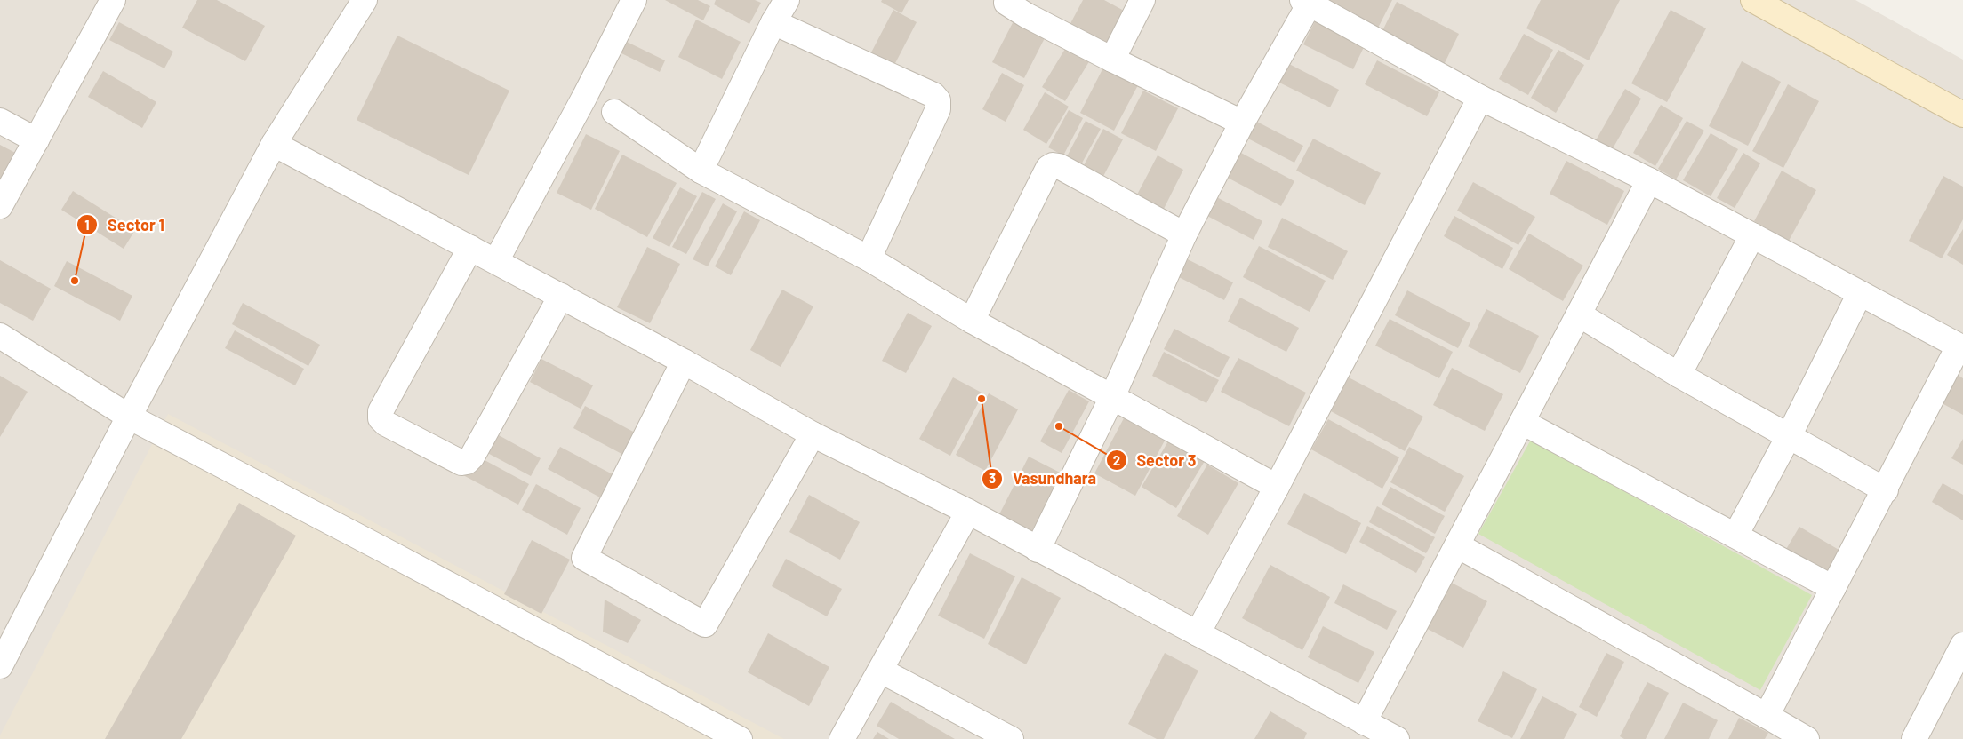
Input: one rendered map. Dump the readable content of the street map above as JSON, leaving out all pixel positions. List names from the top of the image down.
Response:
{
  "places": ["Sector 1", "Vasundhara", "Sector 3"]
}
